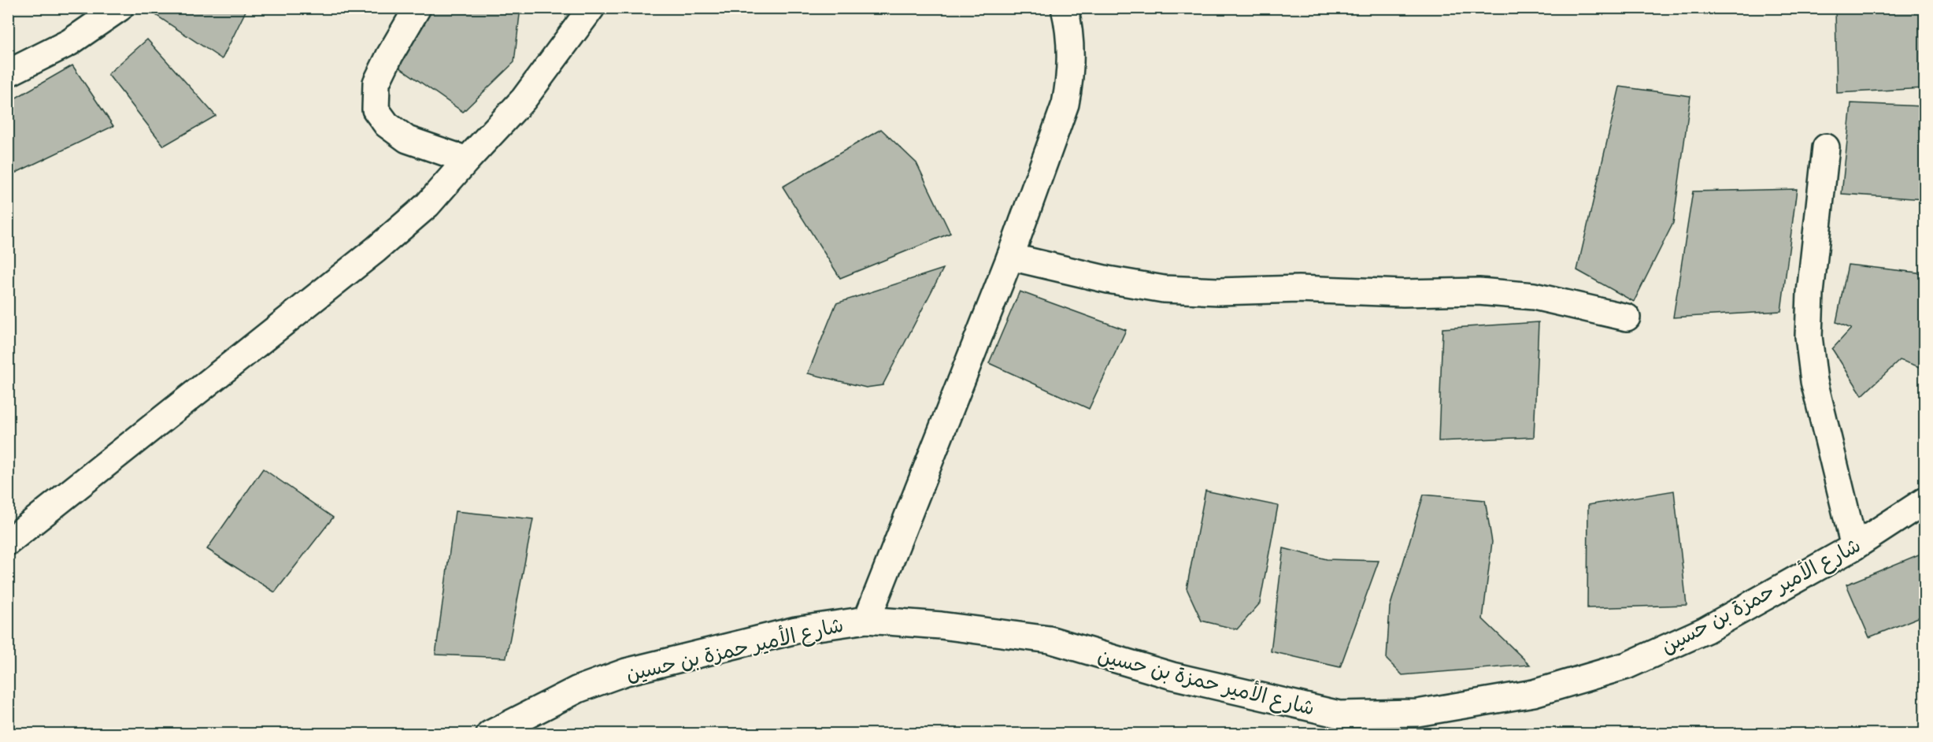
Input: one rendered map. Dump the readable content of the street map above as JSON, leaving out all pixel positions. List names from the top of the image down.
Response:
{
  "streets": {
    "street": ["شارع الأمير حمزة بن حسين"]
  }
}
